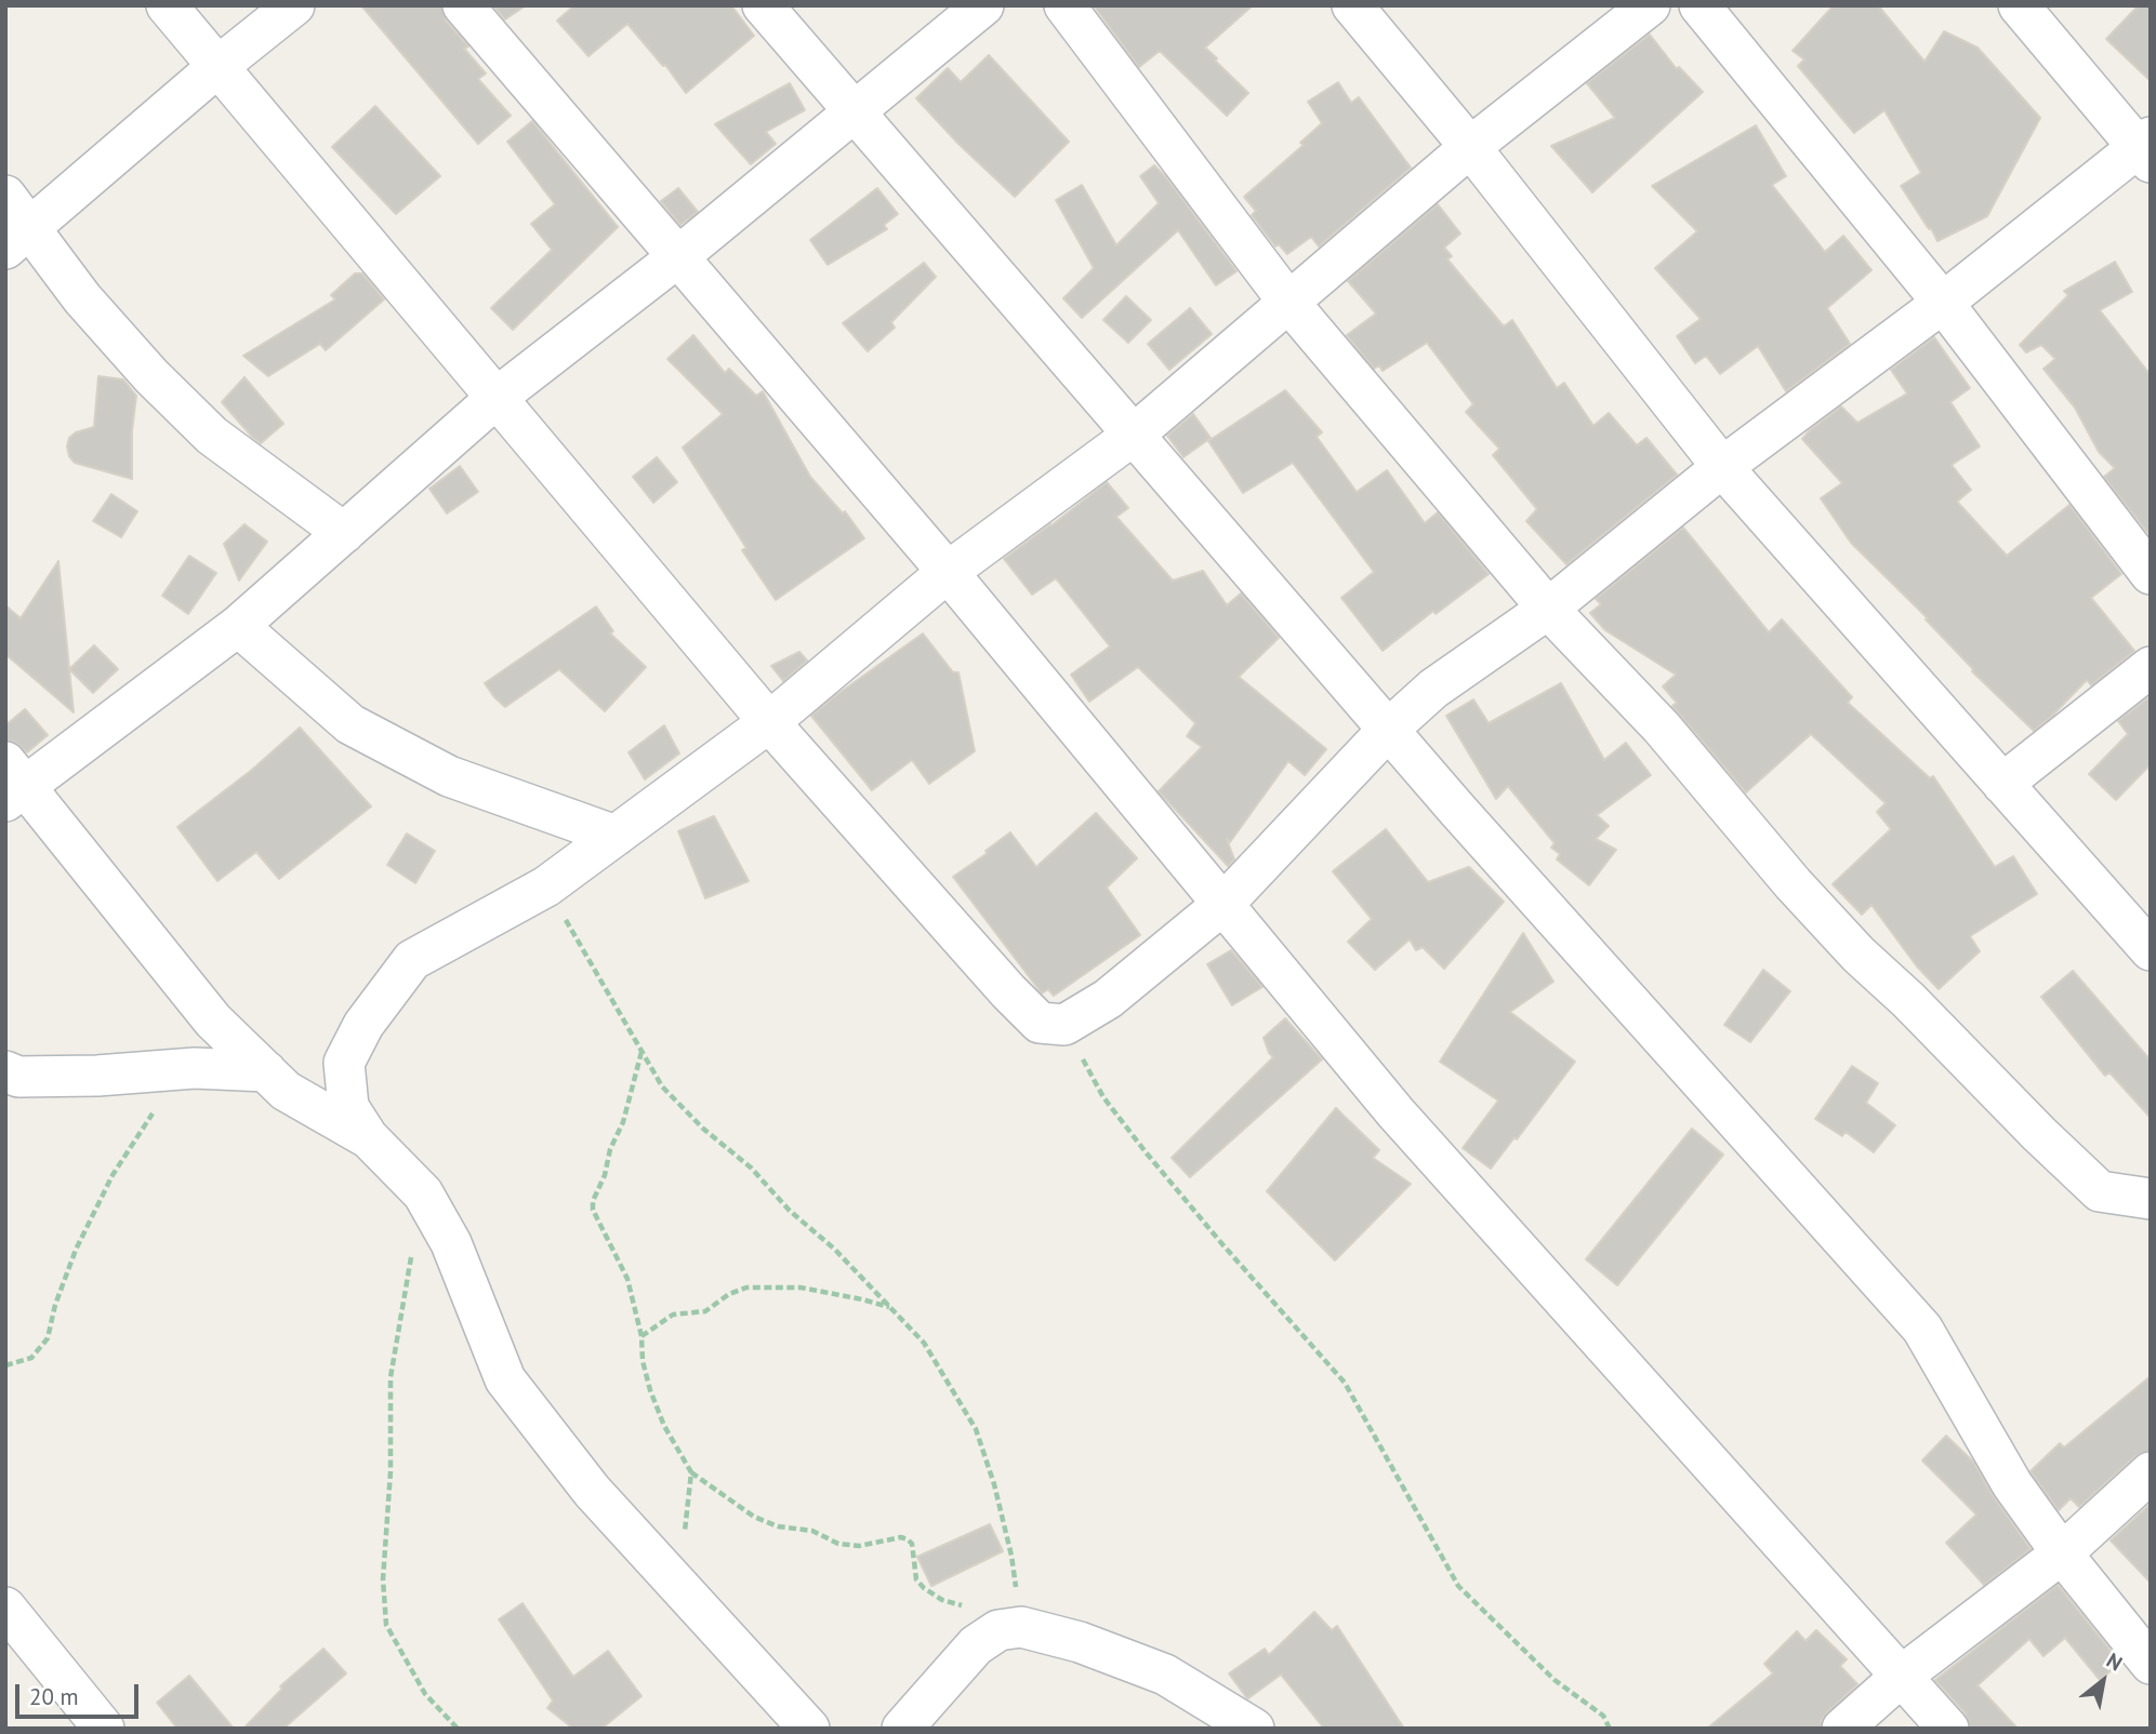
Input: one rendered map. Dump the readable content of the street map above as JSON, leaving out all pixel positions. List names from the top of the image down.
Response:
{
  "scale_bar": "20 m",
  "north": "top right"
}
